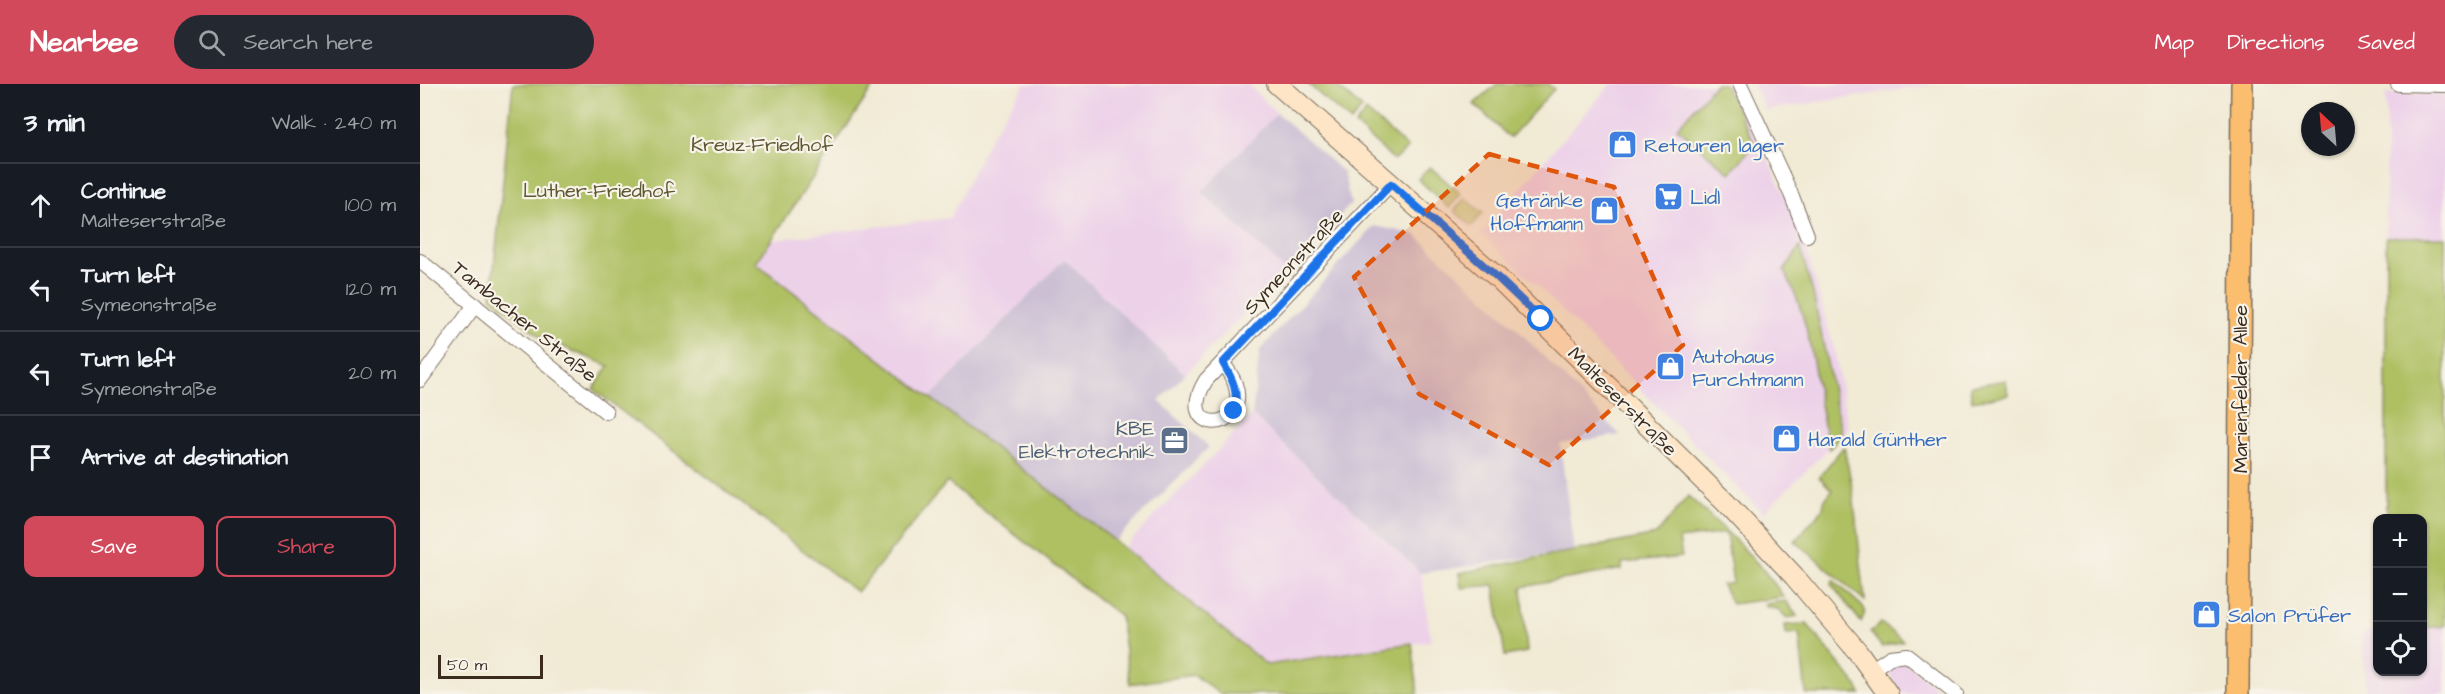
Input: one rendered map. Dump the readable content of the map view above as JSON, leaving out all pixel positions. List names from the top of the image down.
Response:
{
  "streets": {
    "main road": ["Marienfelder Allee", "Malteserstraße"],
    "street": ["Symeonstraße", "Tambacher Straße"]
  },
  "crossings": [
    ["Symeonstraße", "Malteserstraße"]
  ],
  "parks": ["Kreuz-Friedhof", "Luther-Friedhof"],
  "places": {
    "shop": [
      "Retouren lager",
      "Getränke Hoffmann",
      "Autohaus Furchtmann",
      "Harald Günther",
      "Salon Prüfer"
    ],
    "supermarket": ["Lidl"],
    "office": ["KBE Elektrotechnik"]
  },
  "scale_bar": "50 m",
  "north": "top left",
  "page": {
    "header": "Nearbee",
    "search": "Search here",
    "nav": ["Map", "Directions", "Saved"],
    "heading": ["3 min", "Walk · 240 m"],
    "list": [
      ["Continue", "Malteserstraße", "100 m"],
      ["Turn left", "Symeonstraße", "120 m"],
      ["Turn left", "Symeonstraße", "20 m"],
      "Arrive at destination"
    ],
    "buttons": ["Save", "Share"],
    "map_buttons": ["+", "−"],
    "scale": "50 m"
  }
}
